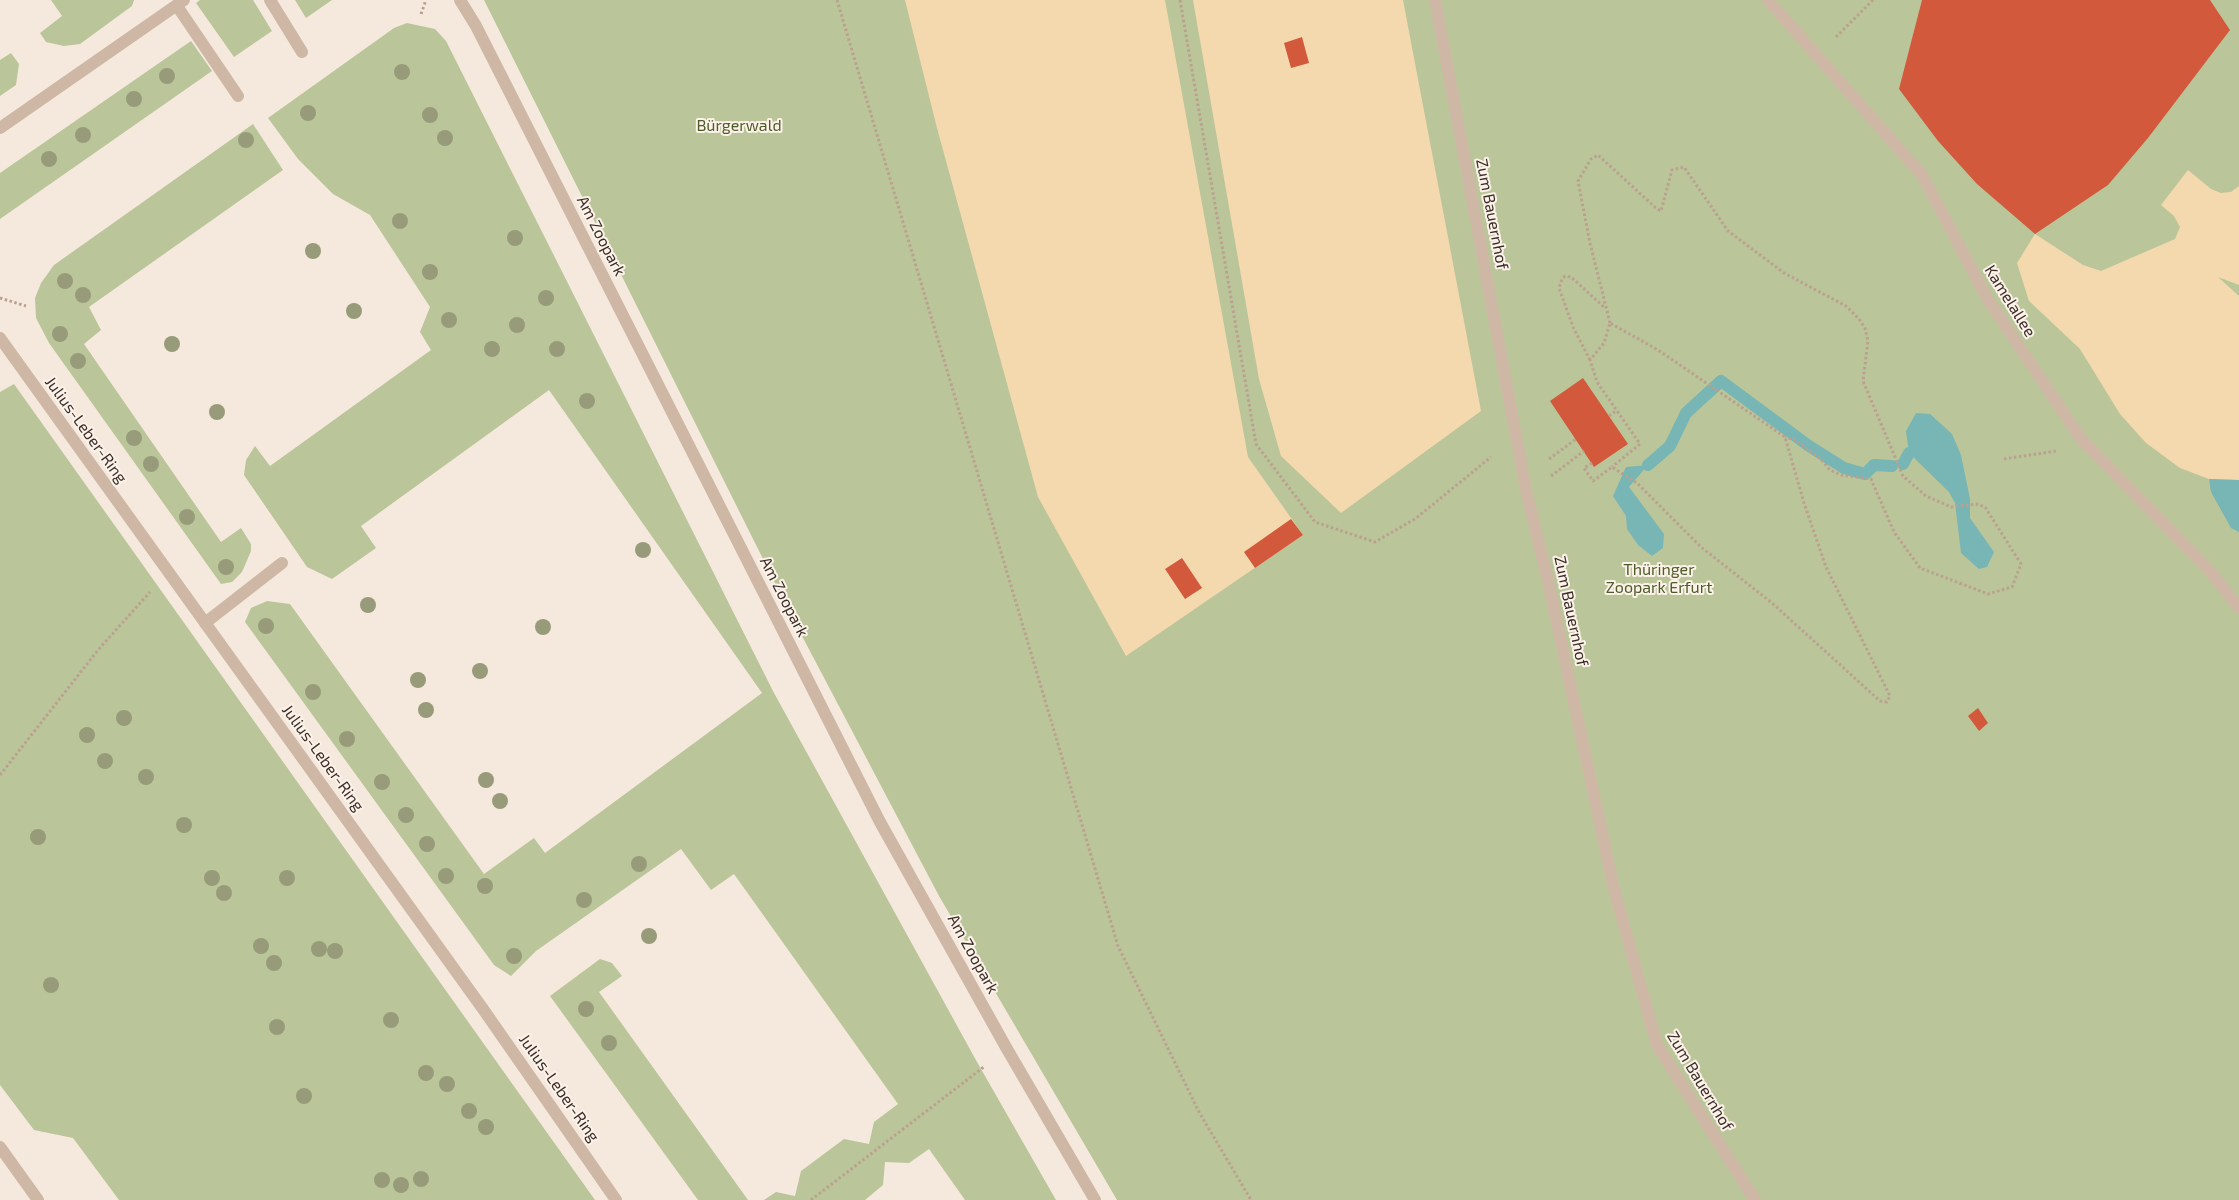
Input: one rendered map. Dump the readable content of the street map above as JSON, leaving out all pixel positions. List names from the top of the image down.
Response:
{
  "streets": {
    "street": [
      "Zum Bauernhof",
      "Am Zoopark",
      "Kamelallee",
      "Julius-Leber-Ring"
    ]
  },
  "parks": ["Bürgerwald", "Thüringer Zoopark Erfurt"]
}
